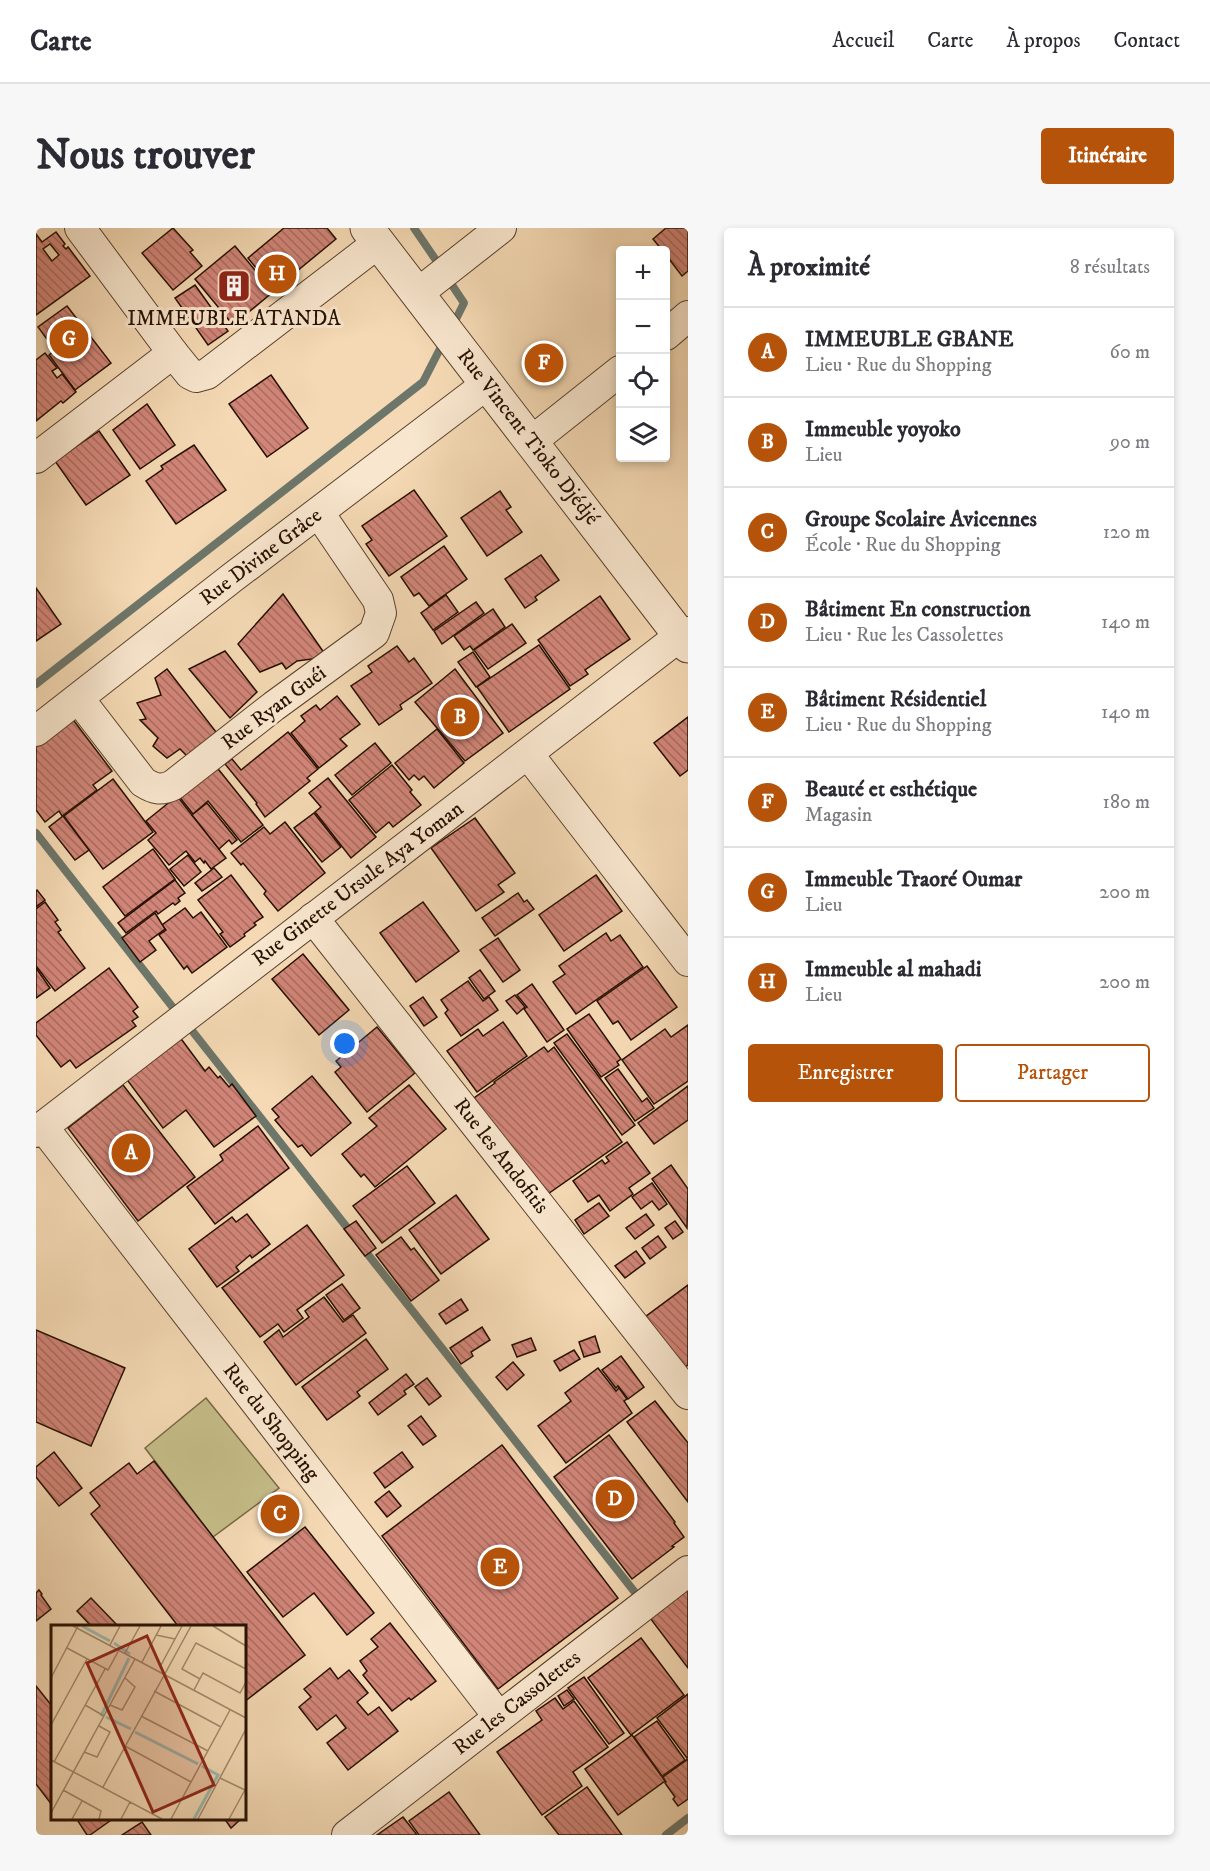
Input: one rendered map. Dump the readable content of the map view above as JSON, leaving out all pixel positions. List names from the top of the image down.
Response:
{
  "streets": {
    "street": [
      "Rue Vincent Tioko Djédjé",
      "Rue Divine Grâce",
      "Rue Ryan Guéi",
      "Rue Ginette Ursule Aya Yoman",
      "Rue les Andofitis",
      "Rue du Shopping",
      "Rue les Cassolettes"
    ]
  },
  "crossings": [
    ["Rue Vincent Tioko Djédjé", "Rue Divine Grâce"],
    ["Rue Vincent Tioko Djédjé", "Rue Ginette Ursule Aya Yoman"],
    ["Rue Divine Grâce", "Rue Ryan Guéi"],
    ["Rue Ginette Ursule Aya Yoman", "Rue les Andofitis"],
    ["Rue Ginette Ursule Aya Yoman", "Rue du Shopping"],
    ["Rue du Shopping", "Rue les Cassolettes"]
  ],
  "places": {
    "building": ["IMMEUBLE ATANDA"]
  },
  "page": {
    "header": "Carte",
    "nav": [
      "Accueil",
      "Carte",
      "À propos",
      "Contact"
    ],
    "buttons": [
      "Itinéraire",
      ["Enregistrer", "Partager"]
    ],
    "title": "Nous trouver",
    "heading": ["À proximité", "8 résultats"],
    "map_buttons": ["+", "−"],
    "pins": [
      "H",
      "G",
      "F",
      "B",
      "A",
      "D",
      "C",
      "E"
    ],
    "list": [
      {
        "mark": "A",
        "name": "IMMEUBLE GBANE",
        "note": "Lieu · Rue du Shopping",
        "value": "60 m"
      },
      {
        "mark": "B",
        "name": "Immeuble yoyoko",
        "note": "Lieu",
        "value": "90 m"
      },
      {
        "mark": "C",
        "name": "Groupe Scolaire Avicennes",
        "note": "École · Rue du Shopping",
        "value": "120 m"
      },
      {
        "mark": "D",
        "name": "Bâtiment En construction",
        "note": "Lieu · Rue les Cassolettes",
        "value": "140 m"
      },
      {
        "mark": "E",
        "name": "Bâtiment Résidentiel",
        "note": "Lieu · Rue du Shopping",
        "value": "140 m"
      },
      {
        "mark": "F",
        "name": "Beauté et esthétique",
        "note": "Magasin",
        "value": "180 m"
      },
      {
        "mark": "G",
        "name": "Immeuble Traoré Oumar",
        "note": "Lieu",
        "value": "200 m"
      },
      {
        "mark": "H",
        "name": "Immeuble al mahadi",
        "note": "Lieu",
        "value": "200 m"
      }
    ]
  }
}
